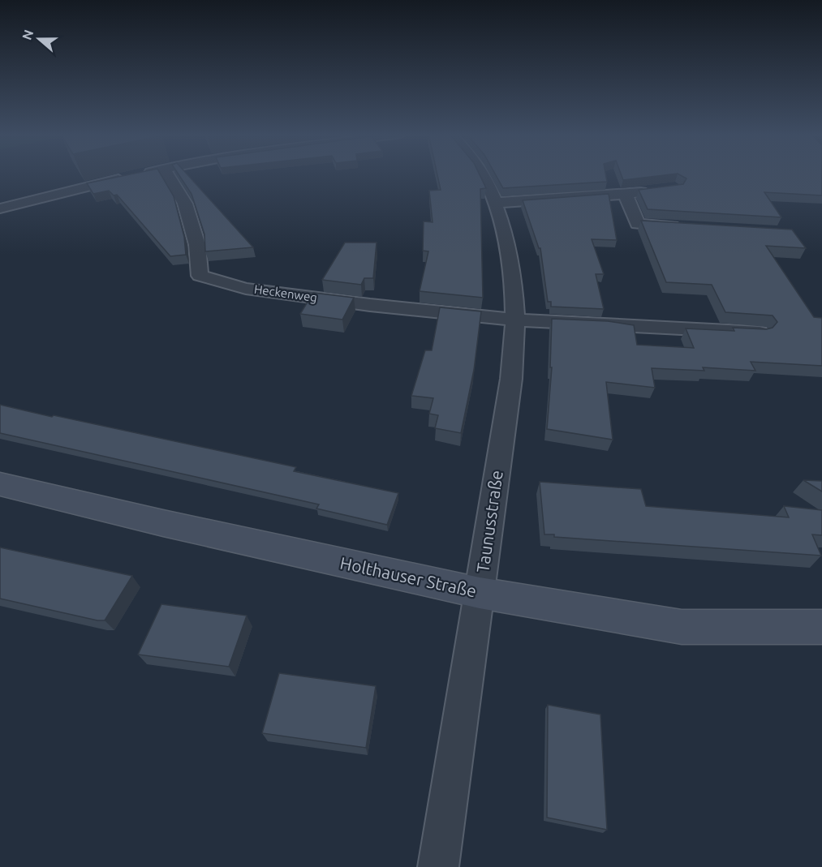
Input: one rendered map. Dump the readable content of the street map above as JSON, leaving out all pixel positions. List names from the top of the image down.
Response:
{
  "streets": {
    "street": ["Heckenweg", "Taunusstraße", "Holthauser Straße"]
  },
  "crossings": [
    ["Heckenweg", "Taunusstraße"],
    ["Taunusstraße", "Holthauser Straße"]
  ],
  "north": "left"
}
